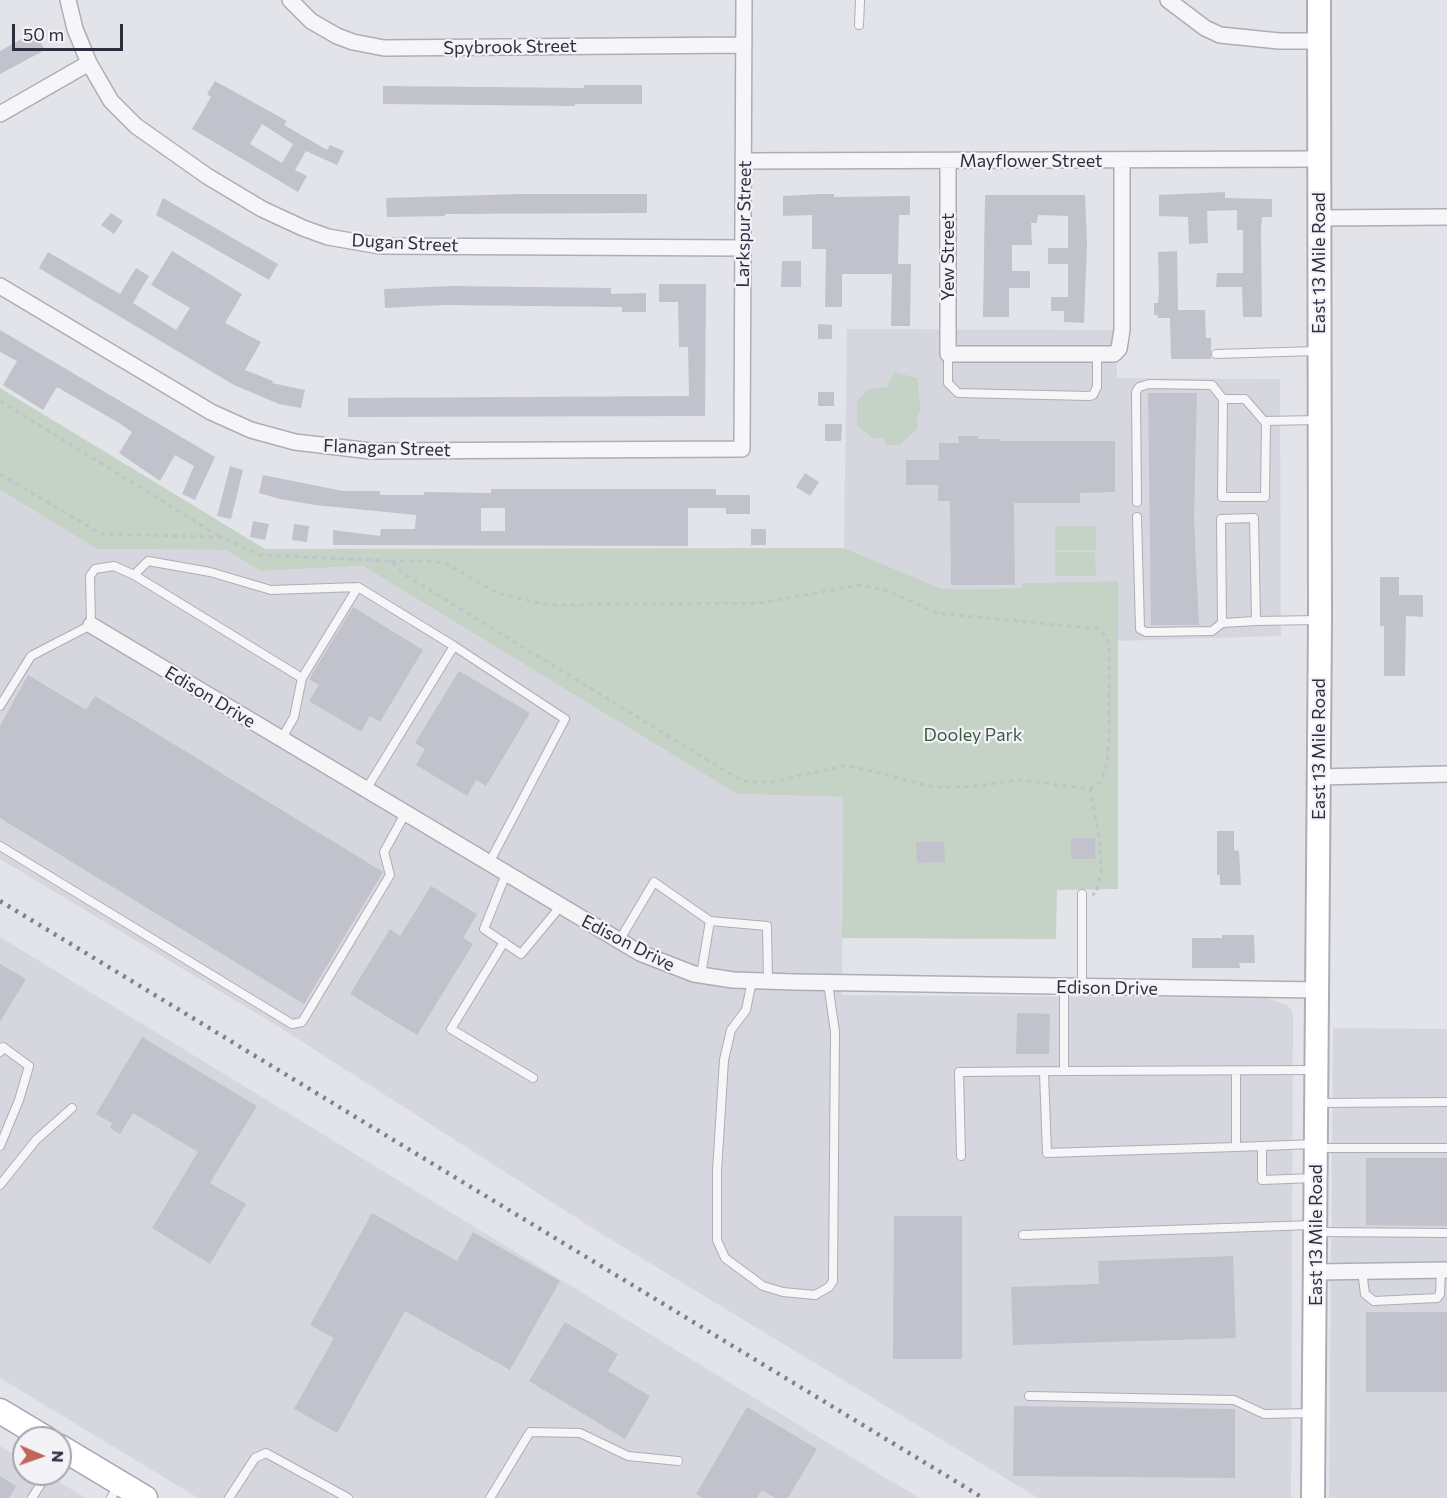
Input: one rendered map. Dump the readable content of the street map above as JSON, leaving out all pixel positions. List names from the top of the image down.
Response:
{
  "streets": {
    "main road": ["East 13 Mile Road"],
    "street": [
      "Spybrook Street",
      "Mayflower Street",
      "Larkspur Street",
      "Dugan Street",
      "Yew Street",
      "Flanagan Street",
      "Edison Drive"
    ]
  },
  "crossings": [
    ["Spybrook Street", "Larkspur Street"],
    ["Mayflower Street", "Larkspur Street"],
    ["Mayflower Street", "Yew Street"],
    ["Mayflower Street", "East 13 Mile Road"],
    ["Larkspur Street", "Dugan Street"],
    ["Larkspur Street", "Flanagan Street"],
    ["East 13 Mile Road", "Edison Drive"]
  ],
  "parks": ["Dooley Park"],
  "scale_bar": "50 m",
  "north": "right"
}
